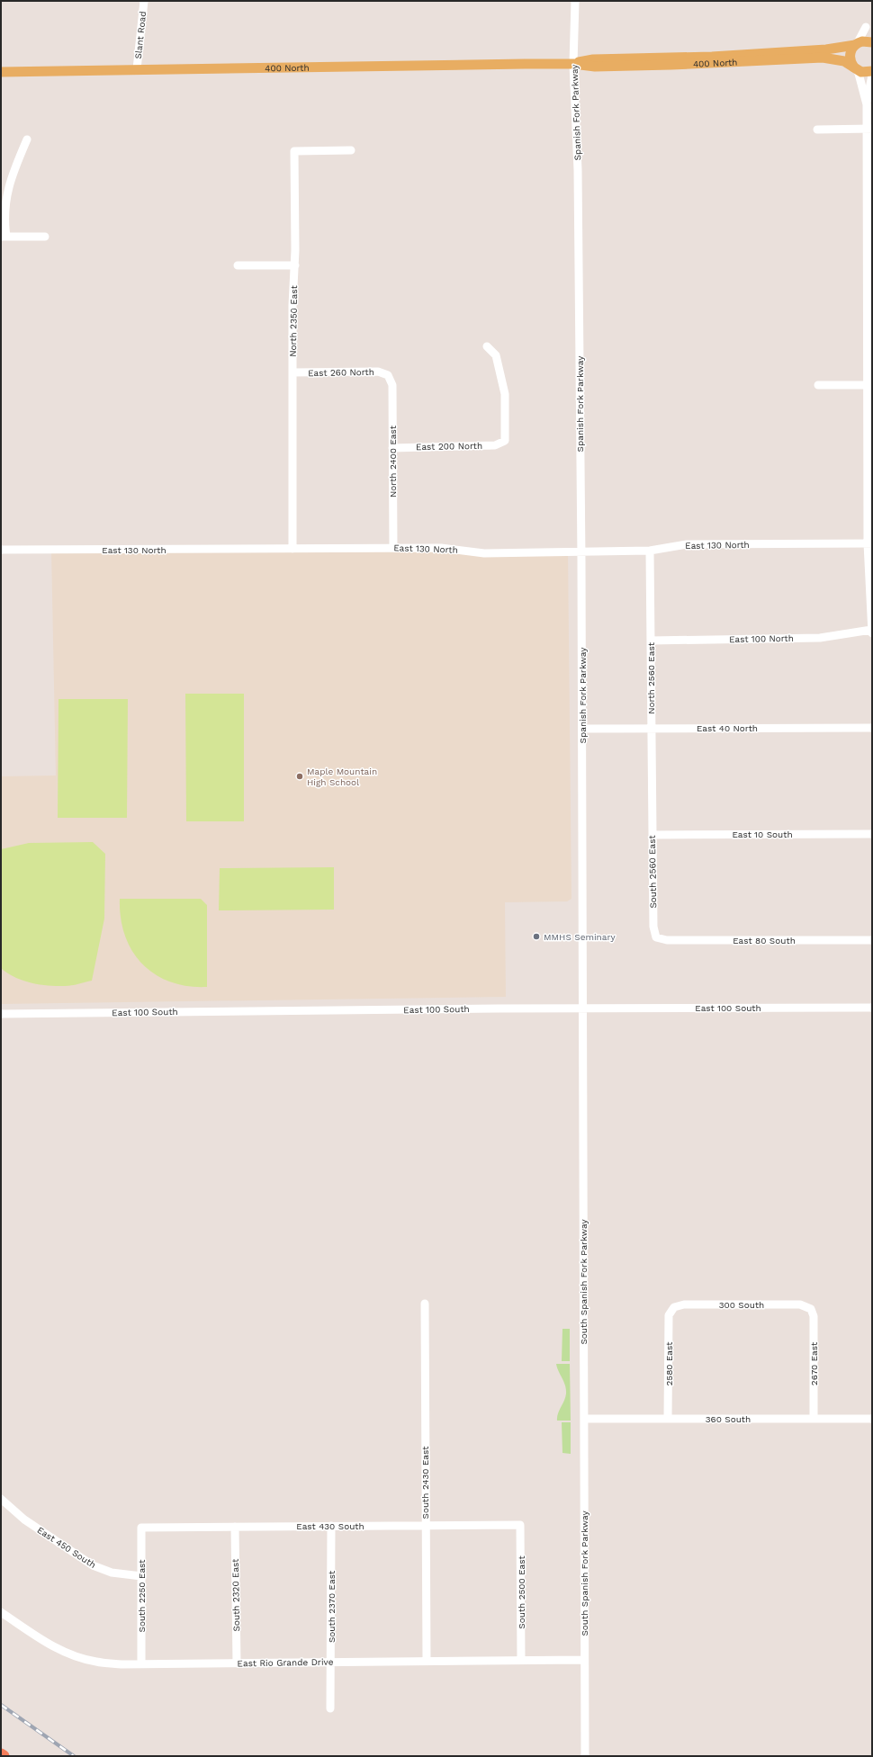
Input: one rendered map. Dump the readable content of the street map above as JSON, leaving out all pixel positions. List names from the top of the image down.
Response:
{
  "streets": {
    "main road": ["400 North"],
    "street": [
      "Slant Road",
      "Spanish Fork Parkway",
      "North 2350 East",
      "East 260 North",
      "East 200 North",
      "North 2400 East",
      "East 130 North",
      "East 100 North",
      "North 2560 East",
      "East 40 North",
      "East 10 South",
      "South 2560 East",
      "East 80 South",
      "East 100 South",
      "South Spanish Fork Parkway",
      "300 South",
      "2580 East",
      "2670 East",
      "360 South",
      "South 2430 East",
      "East 430 South",
      "East 450 South",
      "South 2500 East",
      "South 2320 East",
      "South 2250 East",
      "South 2370 East",
      "East Rio Grande Drive"
    ]
  },
  "crossings": [
    ["Slant Road", "400 North"],
    ["400 North", "Spanish Fork Parkway"],
    ["Spanish Fork Parkway", "East 130 North"],
    ["Spanish Fork Parkway", "East 40 North"],
    ["Spanish Fork Parkway", "South Spanish Fork Parkway"],
    ["North 2350 East", "East 260 North"],
    ["North 2350 East", "East 130 North"],
    ["East 260 North", "North 2400 East"],
    ["East 200 North", "North 2400 East"],
    ["North 2400 East", "East 130 North"],
    ["East 130 North", "North 2560 East"],
    ["East 100 North", "North 2560 East"],
    ["North 2560 East", "East 40 North"],
    ["North 2560 East", "South 2560 East"],
    ["East 10 South", "South 2560 East"],
    ["South 2560 East", "East 80 South"],
    ["East 100 South", "South Spanish Fork Parkway"],
    ["South Spanish Fork Parkway", "360 South"],
    ["South Spanish Fork Parkway", "East Rio Grande Drive"],
    ["300 South", "2580 East"],
    ["300 South", "2670 East"],
    ["2580 East", "360 South"],
    ["2670 East", "360 South"],
    ["South 2430 East", "East 430 South"],
    ["South 2430 East", "East Rio Grande Drive"],
    ["East 430 South", "South 2500 East"],
    ["East 430 South", "South 2320 East"],
    ["East 430 South", "South 2250 East"],
    ["East 430 South", "South 2370 East"],
    ["East 450 South", "South 2250 East"],
    ["South 2500 East", "East Rio Grande Drive"],
    ["South 2320 East", "East Rio Grande Drive"],
    ["South 2250 East", "East Rio Grande Drive"],
    ["South 2370 East", "East Rio Grande Drive"]
  ],
  "places": ["Maple Mountain High School", "MMHS Seminary"]
}
